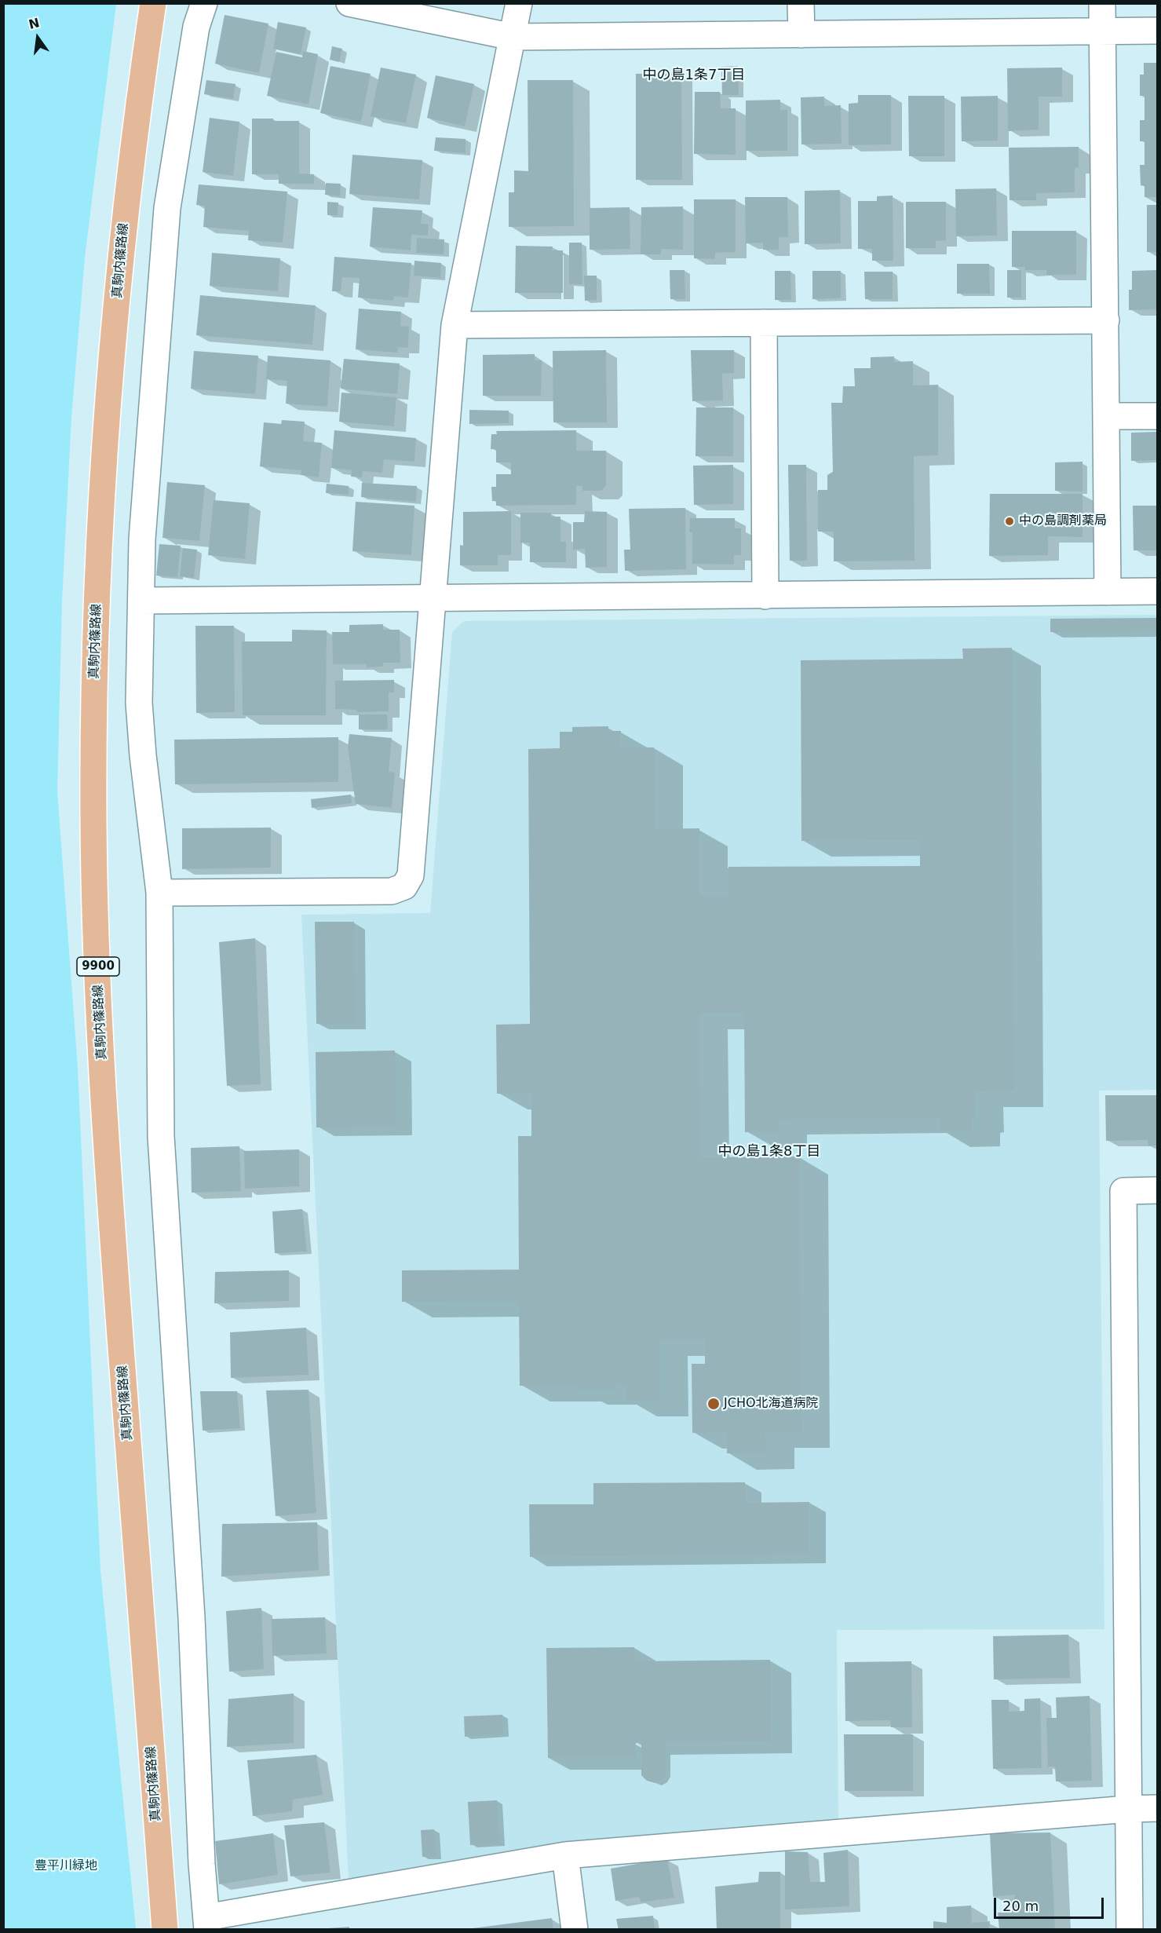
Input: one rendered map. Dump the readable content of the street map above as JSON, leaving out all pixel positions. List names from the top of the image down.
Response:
{
  "streets": {
    "main road": ["真駒内篠路線", "9900"]
  },
  "districts": ["中の島1条7丁目", "中の島1条8丁目"],
  "parks": ["豊平川緑地"],
  "places": ["中の島調剤薬局", "JCHO北海道病院"],
  "scale_bar": "20 m",
  "north": "top"
}
